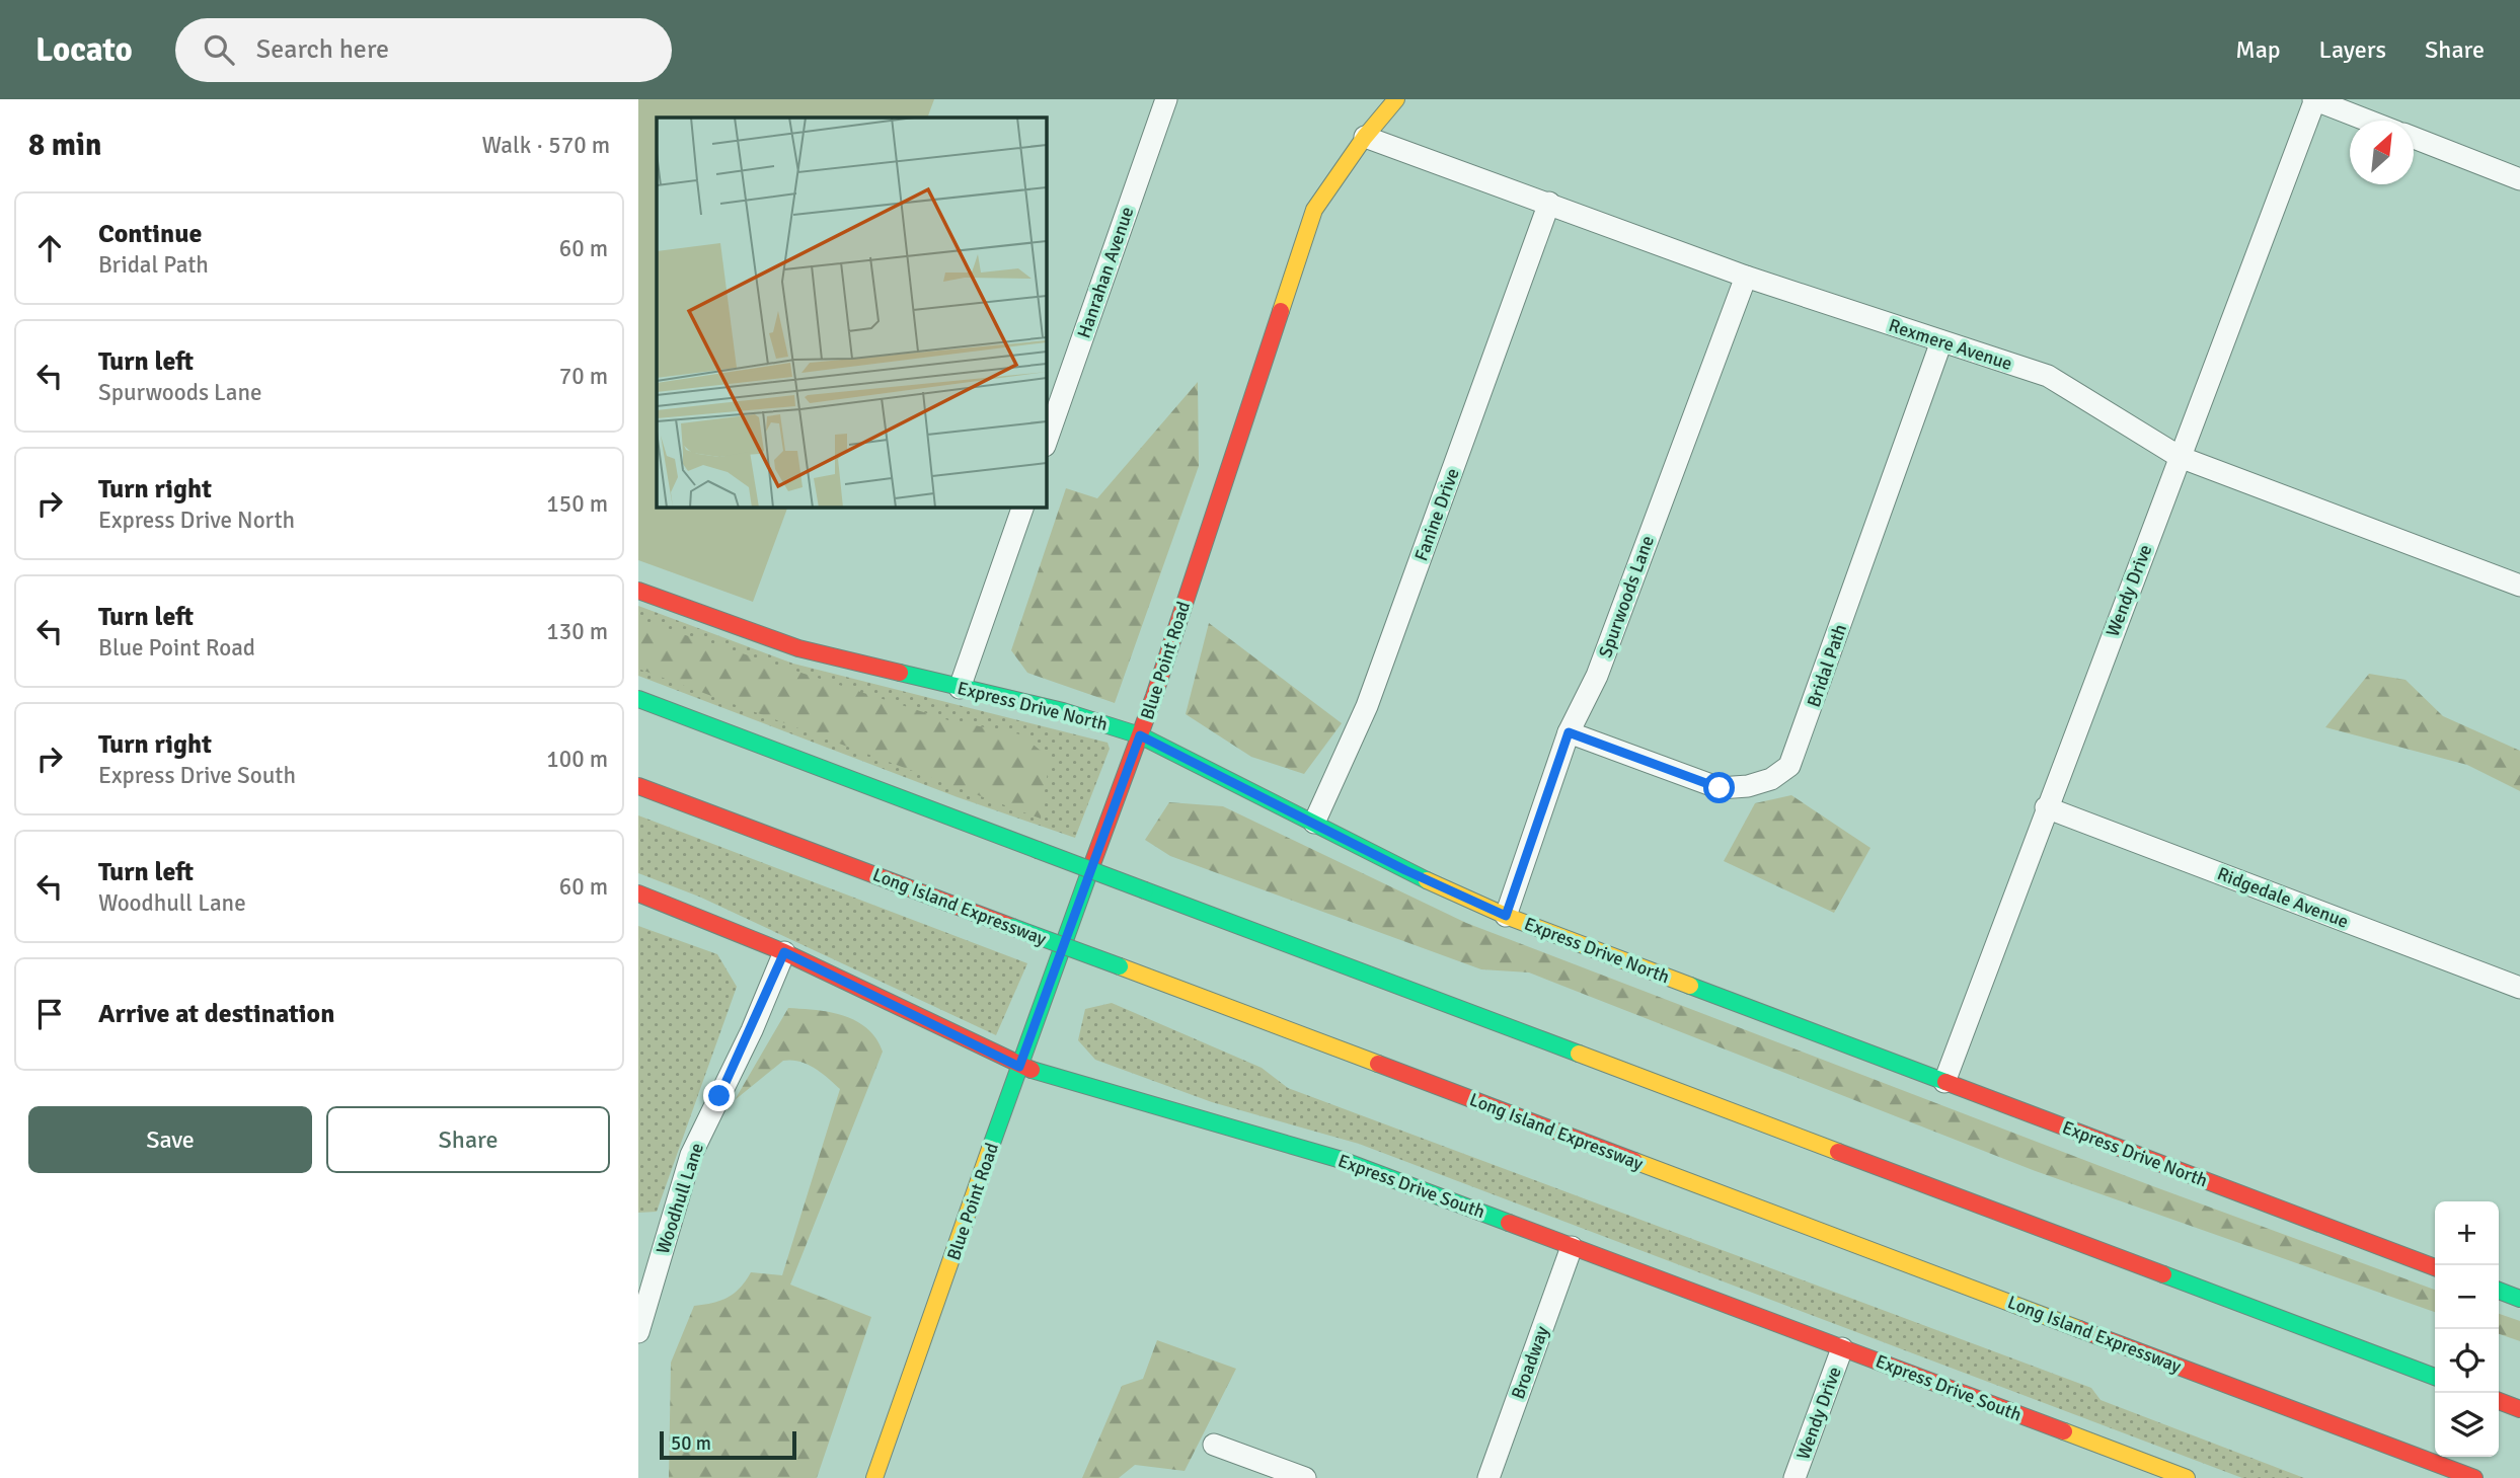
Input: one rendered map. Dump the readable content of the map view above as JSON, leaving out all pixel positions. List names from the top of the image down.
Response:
{
  "streets": {
    "main road": [
      "Blue Point Road",
      "Express Drive North",
      "Long Island Expressway",
      "Express Drive South"
    ],
    "street": [
      "Hanrahan Avenue",
      "Rexmere Avenue",
      "Fanine Drive",
      "Wendy Drive",
      "Spurwoods Lane",
      "Bridal Path",
      "Ridgedale Avenue",
      "Woodhull Lane",
      "Broadway"
    ]
  },
  "crossings": [
    ["Rexmere Avenue", "Fanine Drive"],
    ["Rexmere Avenue", "Wendy Drive"],
    ["Rexmere Avenue", "Spurwoods Lane"],
    ["Rexmere Avenue", "Blue Point Road"],
    ["Rexmere Avenue", "Bridal Path"],
    ["Fanine Drive", "Express Drive North"],
    ["Wendy Drive", "Express Drive North"],
    ["Wendy Drive", "Ridgedale Avenue"],
    ["Wendy Drive", "Express Drive South"],
    ["Spurwoods Lane", "Bridal Path"],
    ["Spurwoods Lane", "Express Drive North"],
    ["Blue Point Road", "Express Drive North"],
    ["Blue Point Road", "Express Drive South"],
    ["Express Drive South", "Woodhull Lane"],
    ["Express Drive South", "Broadway"]
  ],
  "scale_bar": "50 m",
  "north": "top right",
  "page": {
    "header": "Locato",
    "search": "Search here",
    "nav": ["Map", "Layers", "Share"],
    "heading": ["8 min", "Walk · 570 m"],
    "list": [
      ["Continue", "Bridal Path", "60 m"],
      ["Turn left", "Spurwoods Lane", "70 m"],
      ["Turn right", "Express Drive North", "150 m"],
      ["Turn left", "Blue Point Road", "130 m"],
      ["Turn right", "Express Drive South", "100 m"],
      ["Turn left", "Woodhull Lane", "60 m"],
      "Arrive at destination"
    ],
    "buttons": ["Save", "Share"],
    "map_buttons": ["+", "−"],
    "scale": "50 m"
  }
}
